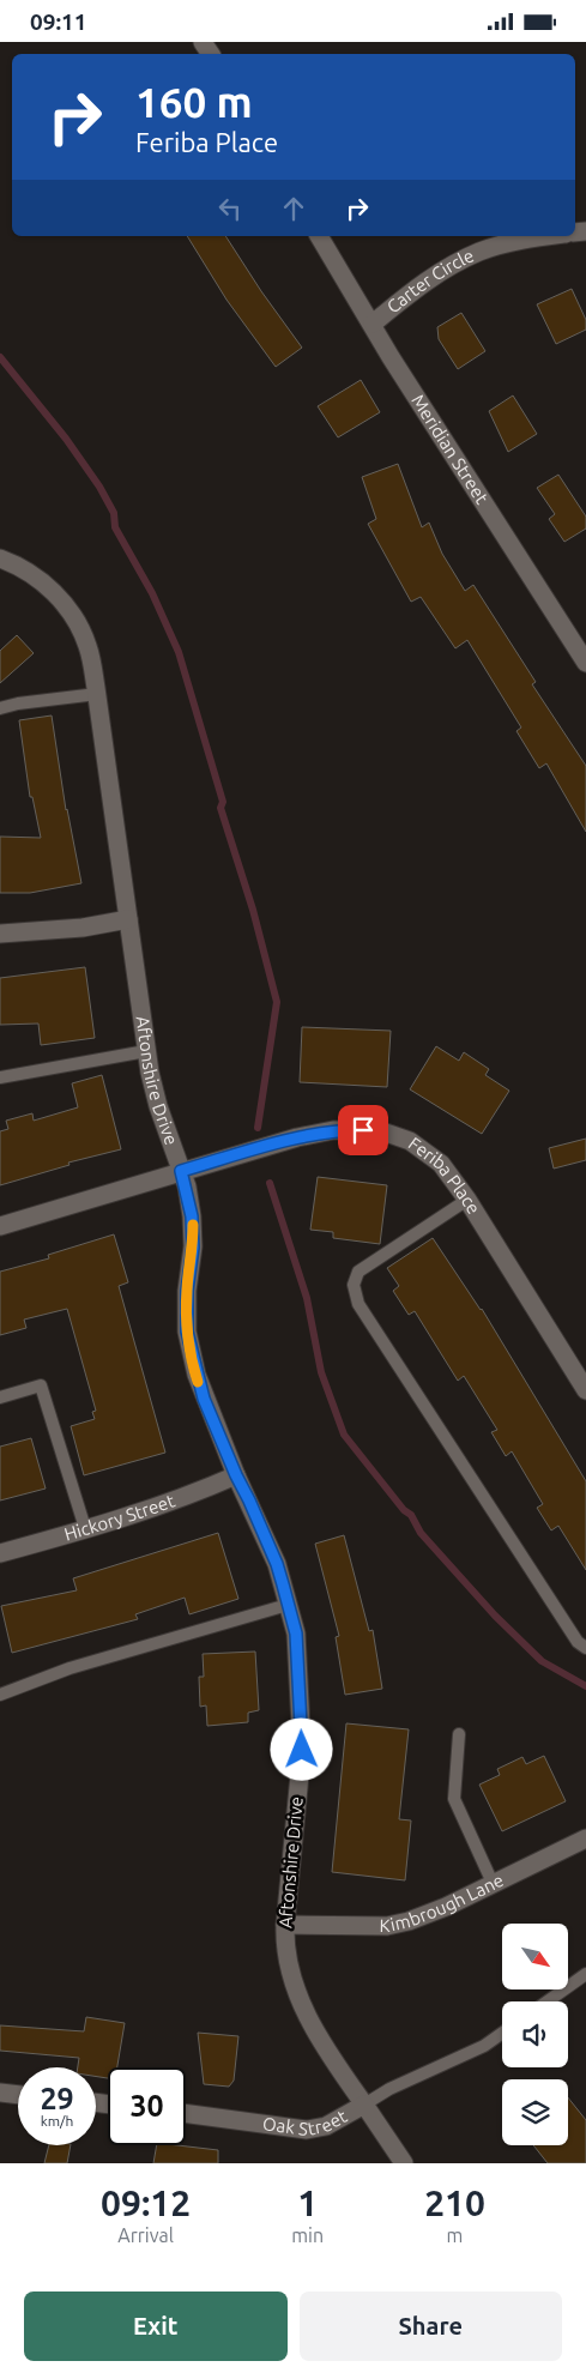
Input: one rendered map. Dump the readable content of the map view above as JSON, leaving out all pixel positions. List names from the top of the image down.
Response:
{
  "streets": {
    "street": [
      "Carter Circle",
      "Meridian Street",
      "Aftonshire Drive",
      "Feriba Place",
      "Hickory Street",
      "Kimbrough Lane",
      "Oak Street"
    ]
  },
  "crossings": [
    ["Carter Circle", "Meridian Street"],
    ["Aftonshire Drive", "Feriba Place"],
    ["Aftonshire Drive", "Hickory Street"],
    ["Aftonshire Drive", "Kimbrough Lane"],
    ["Aftonshire Drive", "Oak Street"]
  ],
  "north": "bottom right",
  "page": {
    "status": "09:11",
    "turn": ["160 m", "Feriba Place"],
    "speed": "29 km/h",
    "limit": "30",
    "eta": [
      "09:12",
      "Arrival",
      "1",
      "min",
      "210",
      "m"
    ],
    "buttons": ["Exit", "Share"]
  }
}
